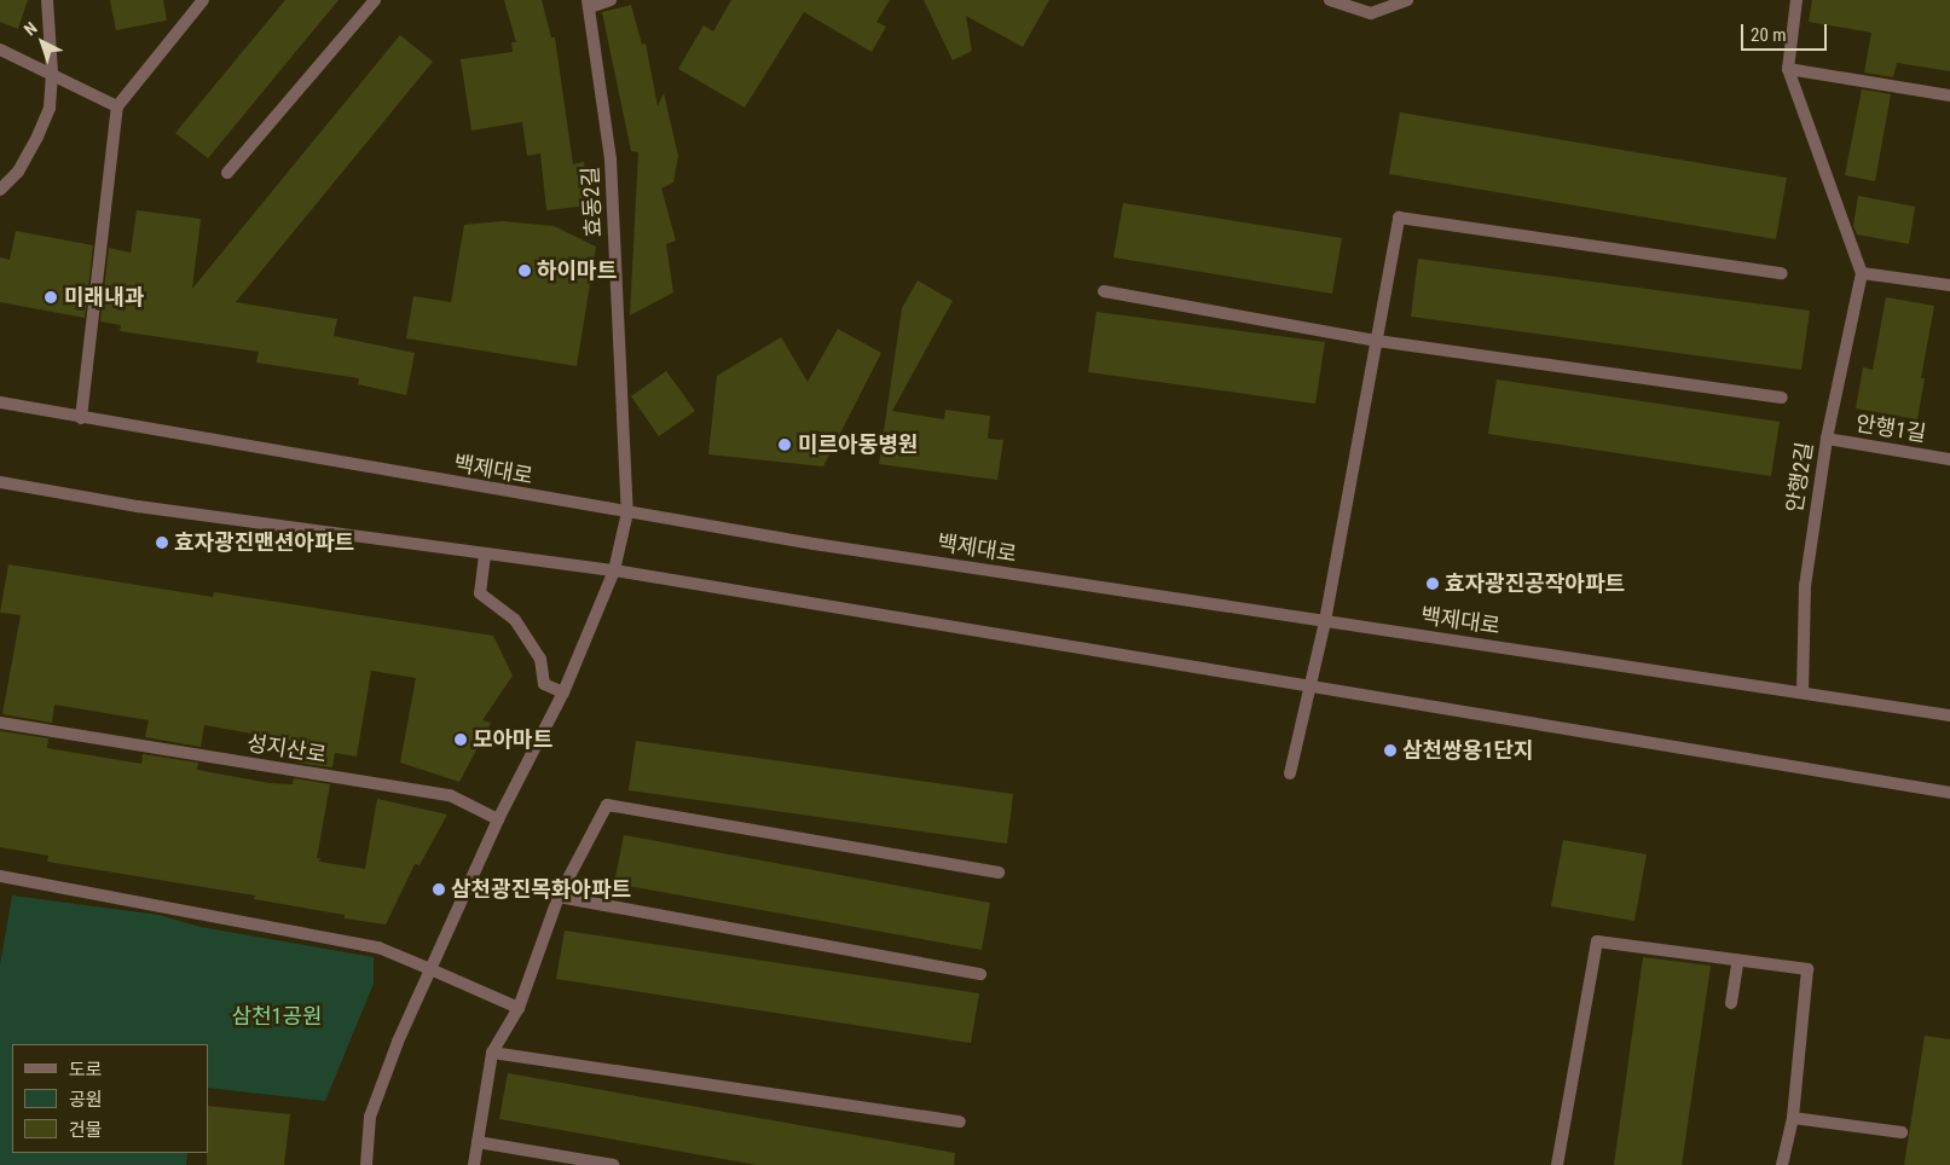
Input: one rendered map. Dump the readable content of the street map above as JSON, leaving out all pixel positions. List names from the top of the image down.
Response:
{
  "streets": {
    "street": [
      "효동2길",
      "안행1길",
      "백제대로",
      "안행2길",
      "성지산로"
    ]
  },
  "crossings": [
    ["효동2길", "백제대로"],
    ["안행1길", "안행2길"],
    ["백제대로", "안행2길"]
  ],
  "parks": ["삼천1공원"],
  "places": [
    "하이마트",
    "미래내과",
    "미르아동병원",
    "효자광진맨션아파트",
    "효자광진공작아파트",
    "모아마트",
    "삼천쌍용1단지",
    "삼천광진목화아파트"
  ],
  "legend": ["도로", "공원", "건물"],
  "scale_bar": "20 m",
  "north": "top left"
}
